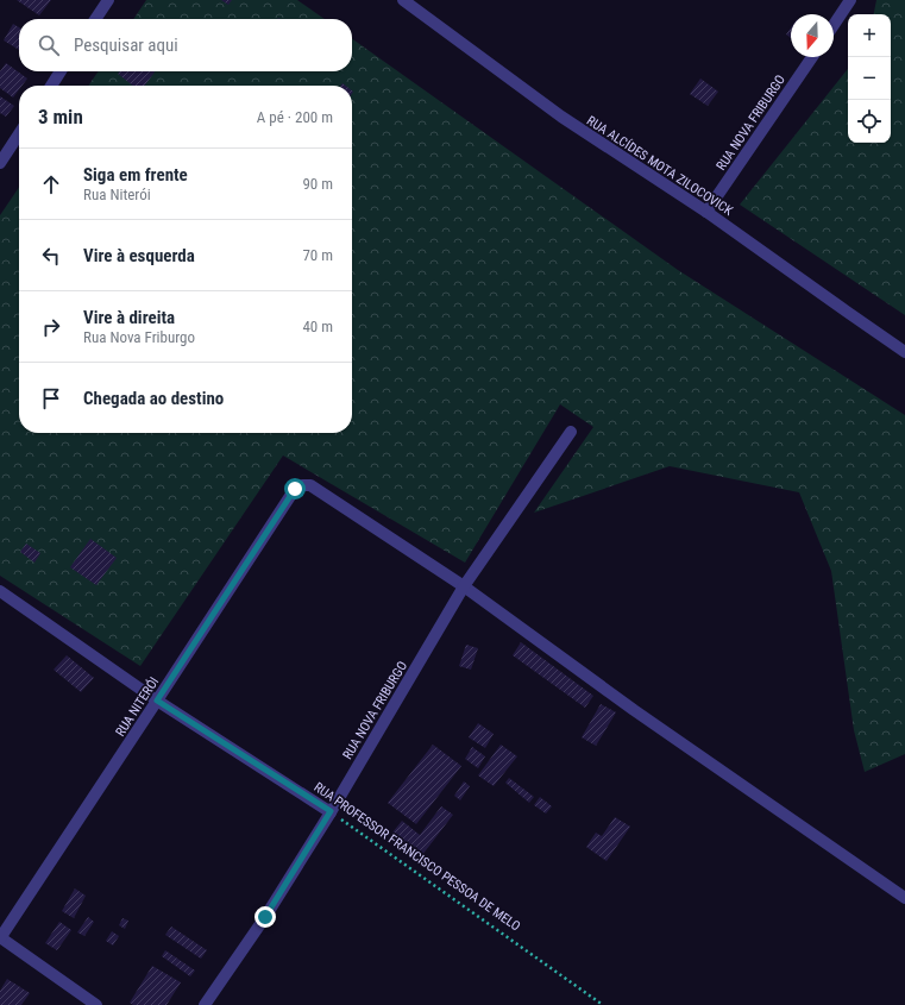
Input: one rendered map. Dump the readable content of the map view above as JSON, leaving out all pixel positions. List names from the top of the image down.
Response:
{
  "streets": {
    "street": [
      "RUA NOVA FRIBURGO",
      "RUA ALCÍDES MOTA ZILOCOVICK",
      "RUA NITERÓI",
      "RUA PROFESSOR FRANCISCO PESSOA DE MELO"
    ]
  },
  "crossings": [
    ["RUA NOVA FRIBURGO", "RUA ALCÍDES MOTA ZILOCOVICK"],
    ["RUA NOVA FRIBURGO", "RUA NITERÓI"],
    ["RUA NOVA FRIBURGO", "RUA PROFESSOR FRANCISCO PESSOA DE MELO"],
    ["RUA NITERÓI", "RUA PROFESSOR FRANCISCO PESSOA DE MELO"]
  ],
  "north": "bottom",
  "page": {
    "map_buttons": ["+", "−"],
    "search": "Pesquisar aqui",
    "heading": ["3 min", "A pé · 200 m"],
    "list": [
      ["Siga em frente", "Rua Niterói", "90 m"],
      ["Vire à esquerda", "70 m"],
      ["Vire à direita", "Rua Nova Friburgo", "40 m"],
      "Chegada ao destino"
    ]
  }
}
